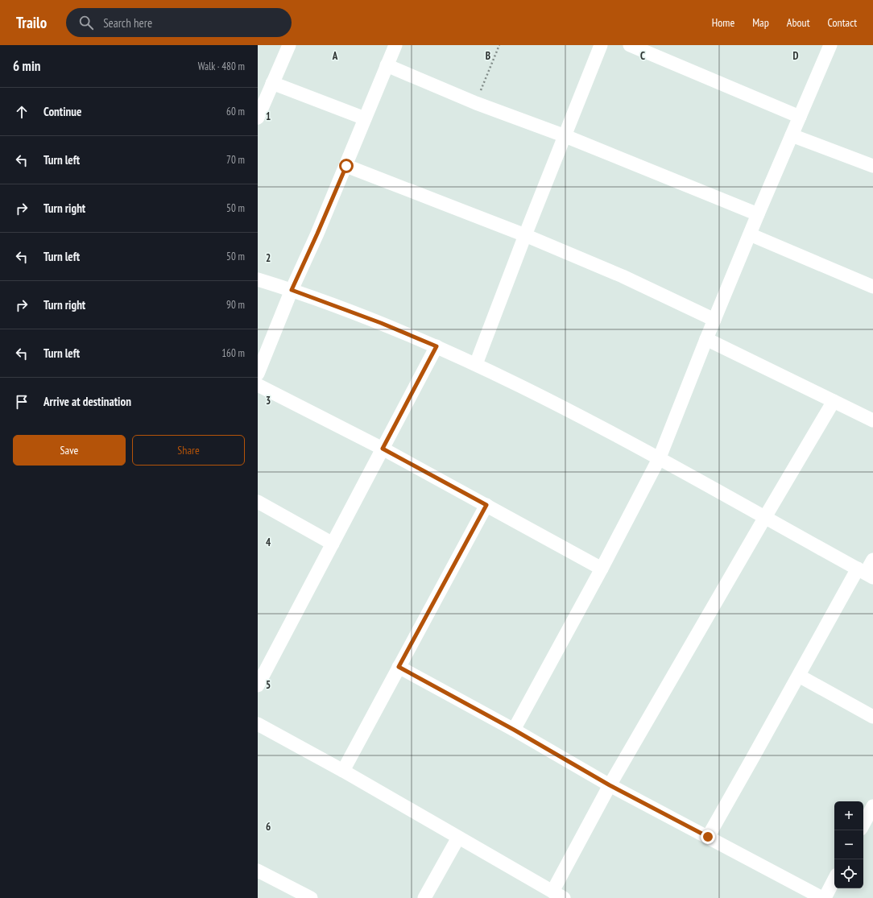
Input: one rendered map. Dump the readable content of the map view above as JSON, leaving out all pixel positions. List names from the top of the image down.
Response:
{
  "page": {
    "header": "Trailo",
    "search": "Search here",
    "nav": [
      "Home",
      "Map",
      "About",
      "Contact"
    ],
    "heading": ["6 min", "Walk · 480 m"],
    "list": [
      ["Continue", "60 m"],
      ["Turn left", "70 m"],
      ["Turn right", "50 m"],
      ["Turn left", "50 m"],
      ["Turn right", "90 m"],
      ["Turn left", "160 m"],
      "Arrive at destination"
    ],
    "buttons": ["Save", "Share"],
    "map_buttons": ["+", "−"]
  },
  "grid": {
    "columns": [
      "A",
      "B",
      "C",
      "D"
    ],
    "rows": [
      "1",
      "2",
      "3",
      "4",
      "5",
      "6"
    ]
  }
}
